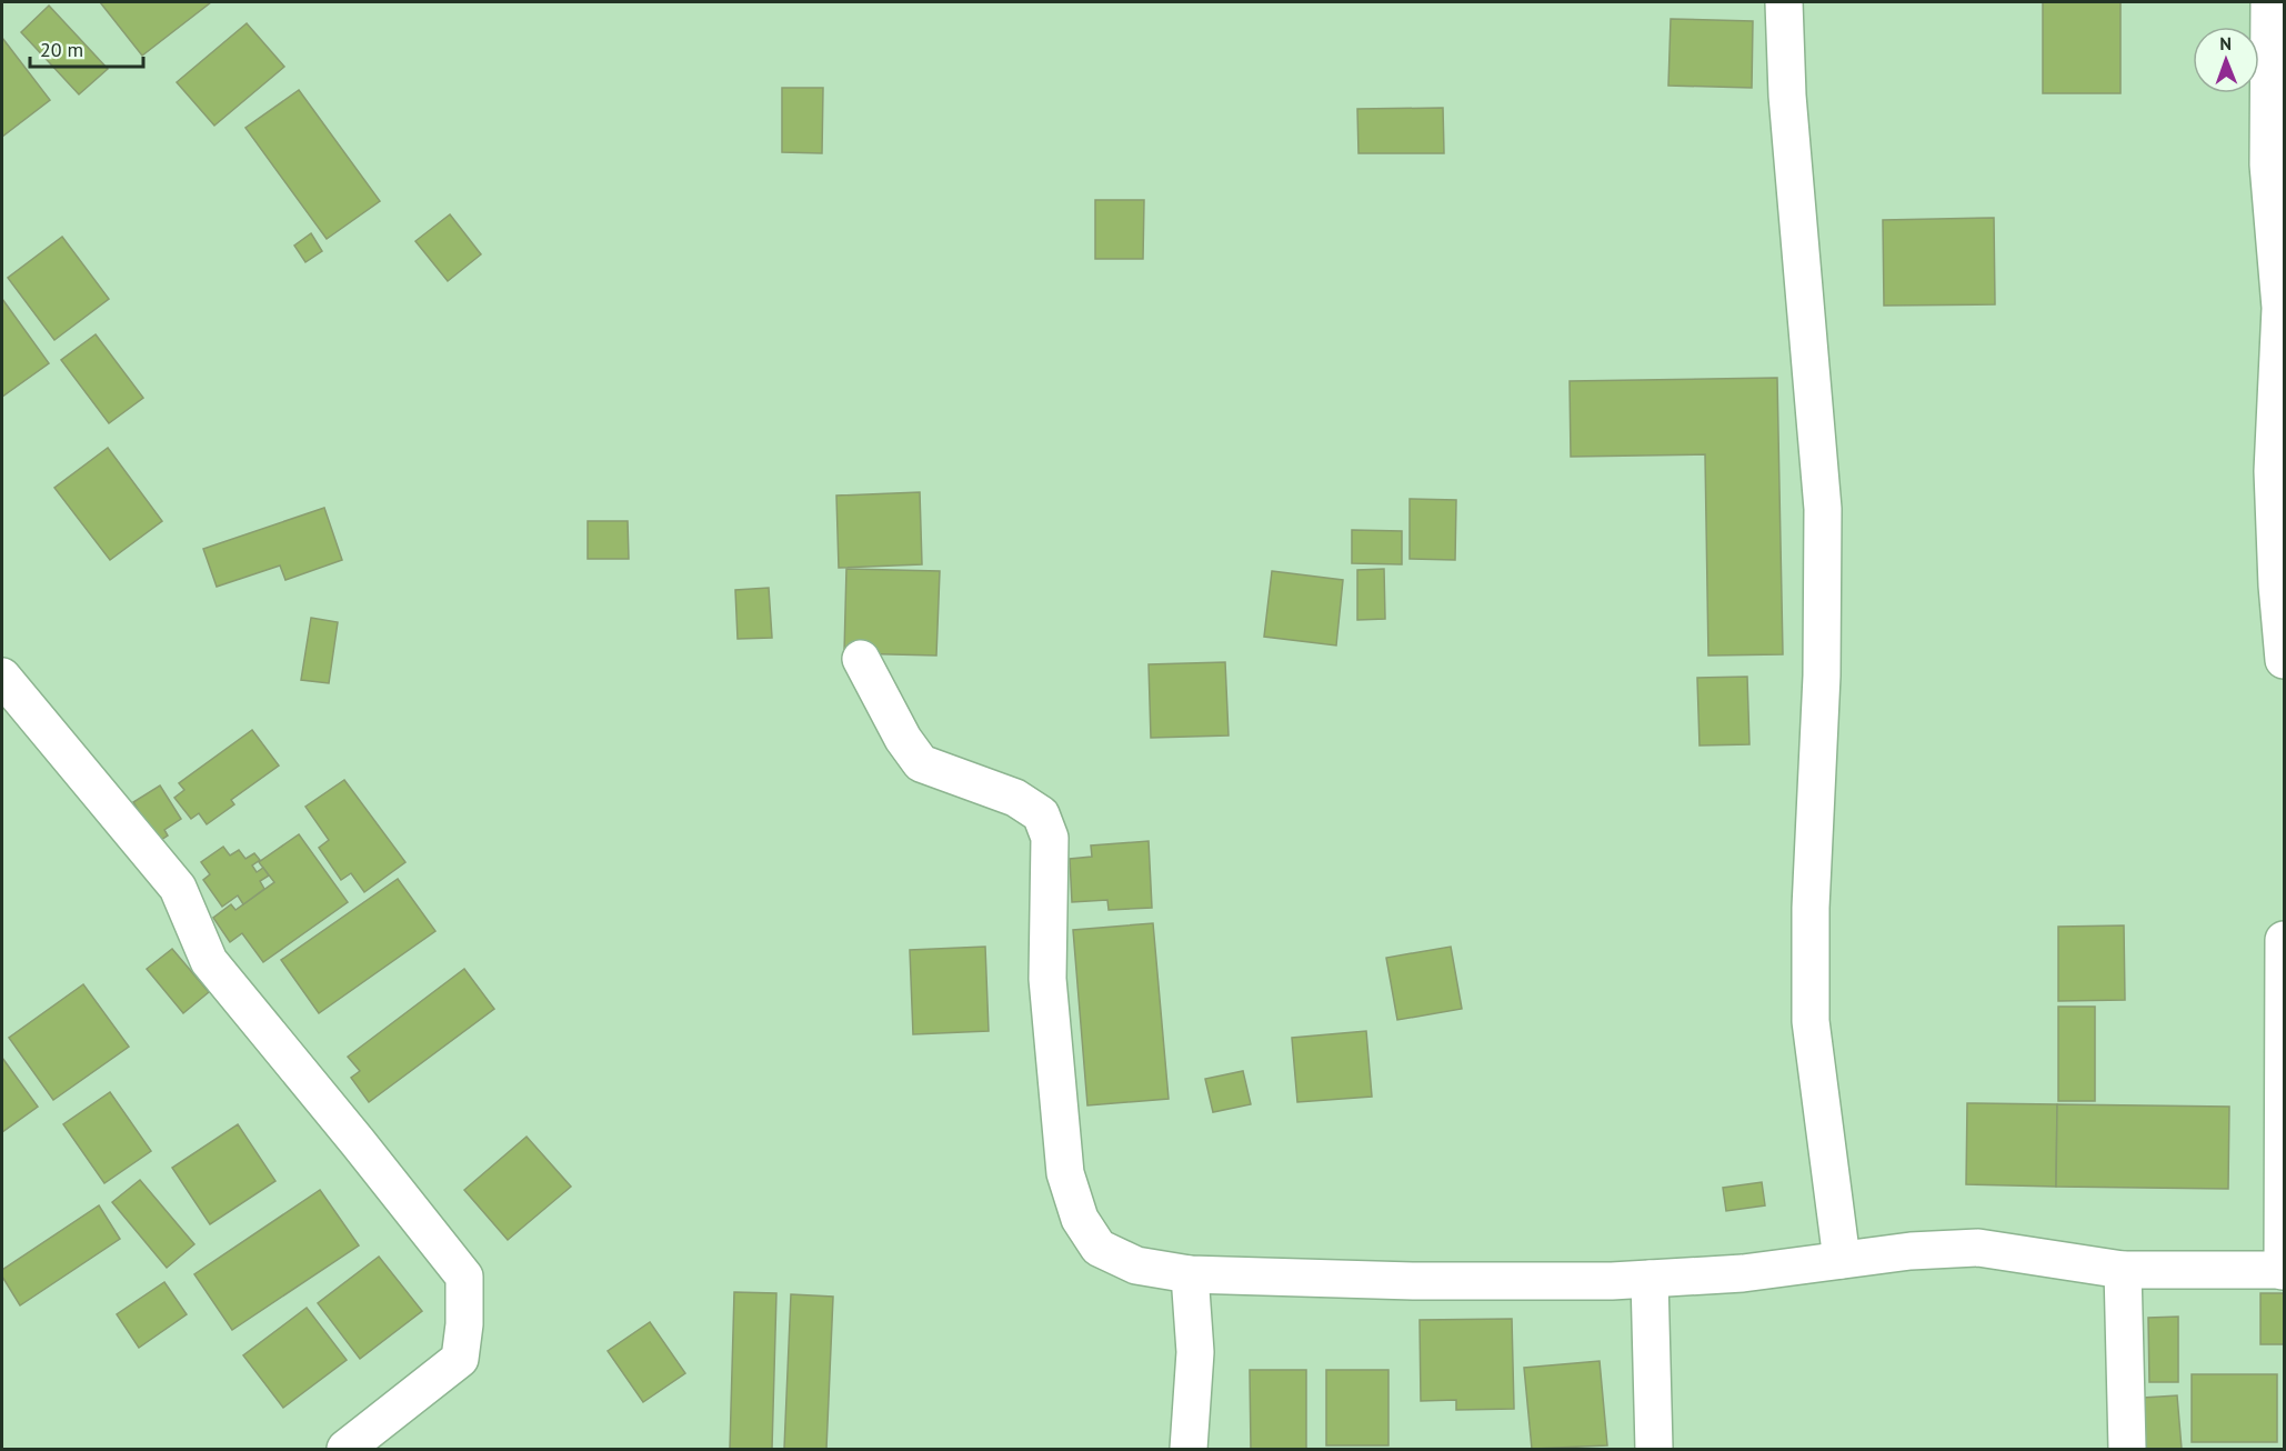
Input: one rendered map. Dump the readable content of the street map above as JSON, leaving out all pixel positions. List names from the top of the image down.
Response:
{
  "scale_bar": "20 m",
  "north": "top"
}
